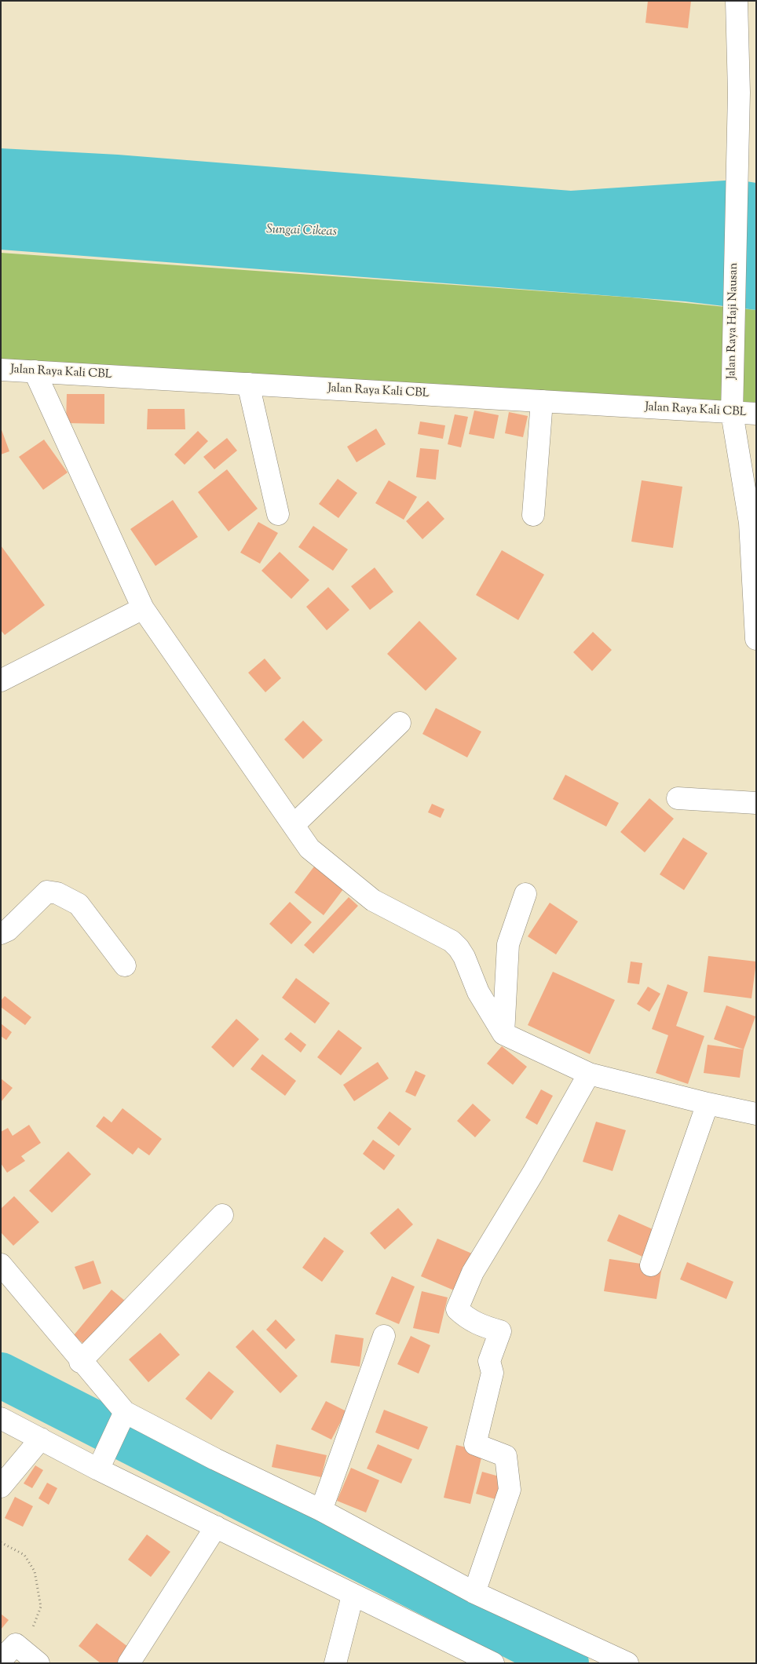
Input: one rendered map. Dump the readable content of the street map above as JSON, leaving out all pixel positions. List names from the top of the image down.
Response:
{
  "streets": {
    "street": ["Jalan Raya Haji Nausan", "Jalan Raya Kali CBL"]
  },
  "crossings": [
    ["Jalan Raya Haji Nausan", "Jalan Raya Kali CBL"]
  ],
  "water": ["Sungai Cikeas"]
}
